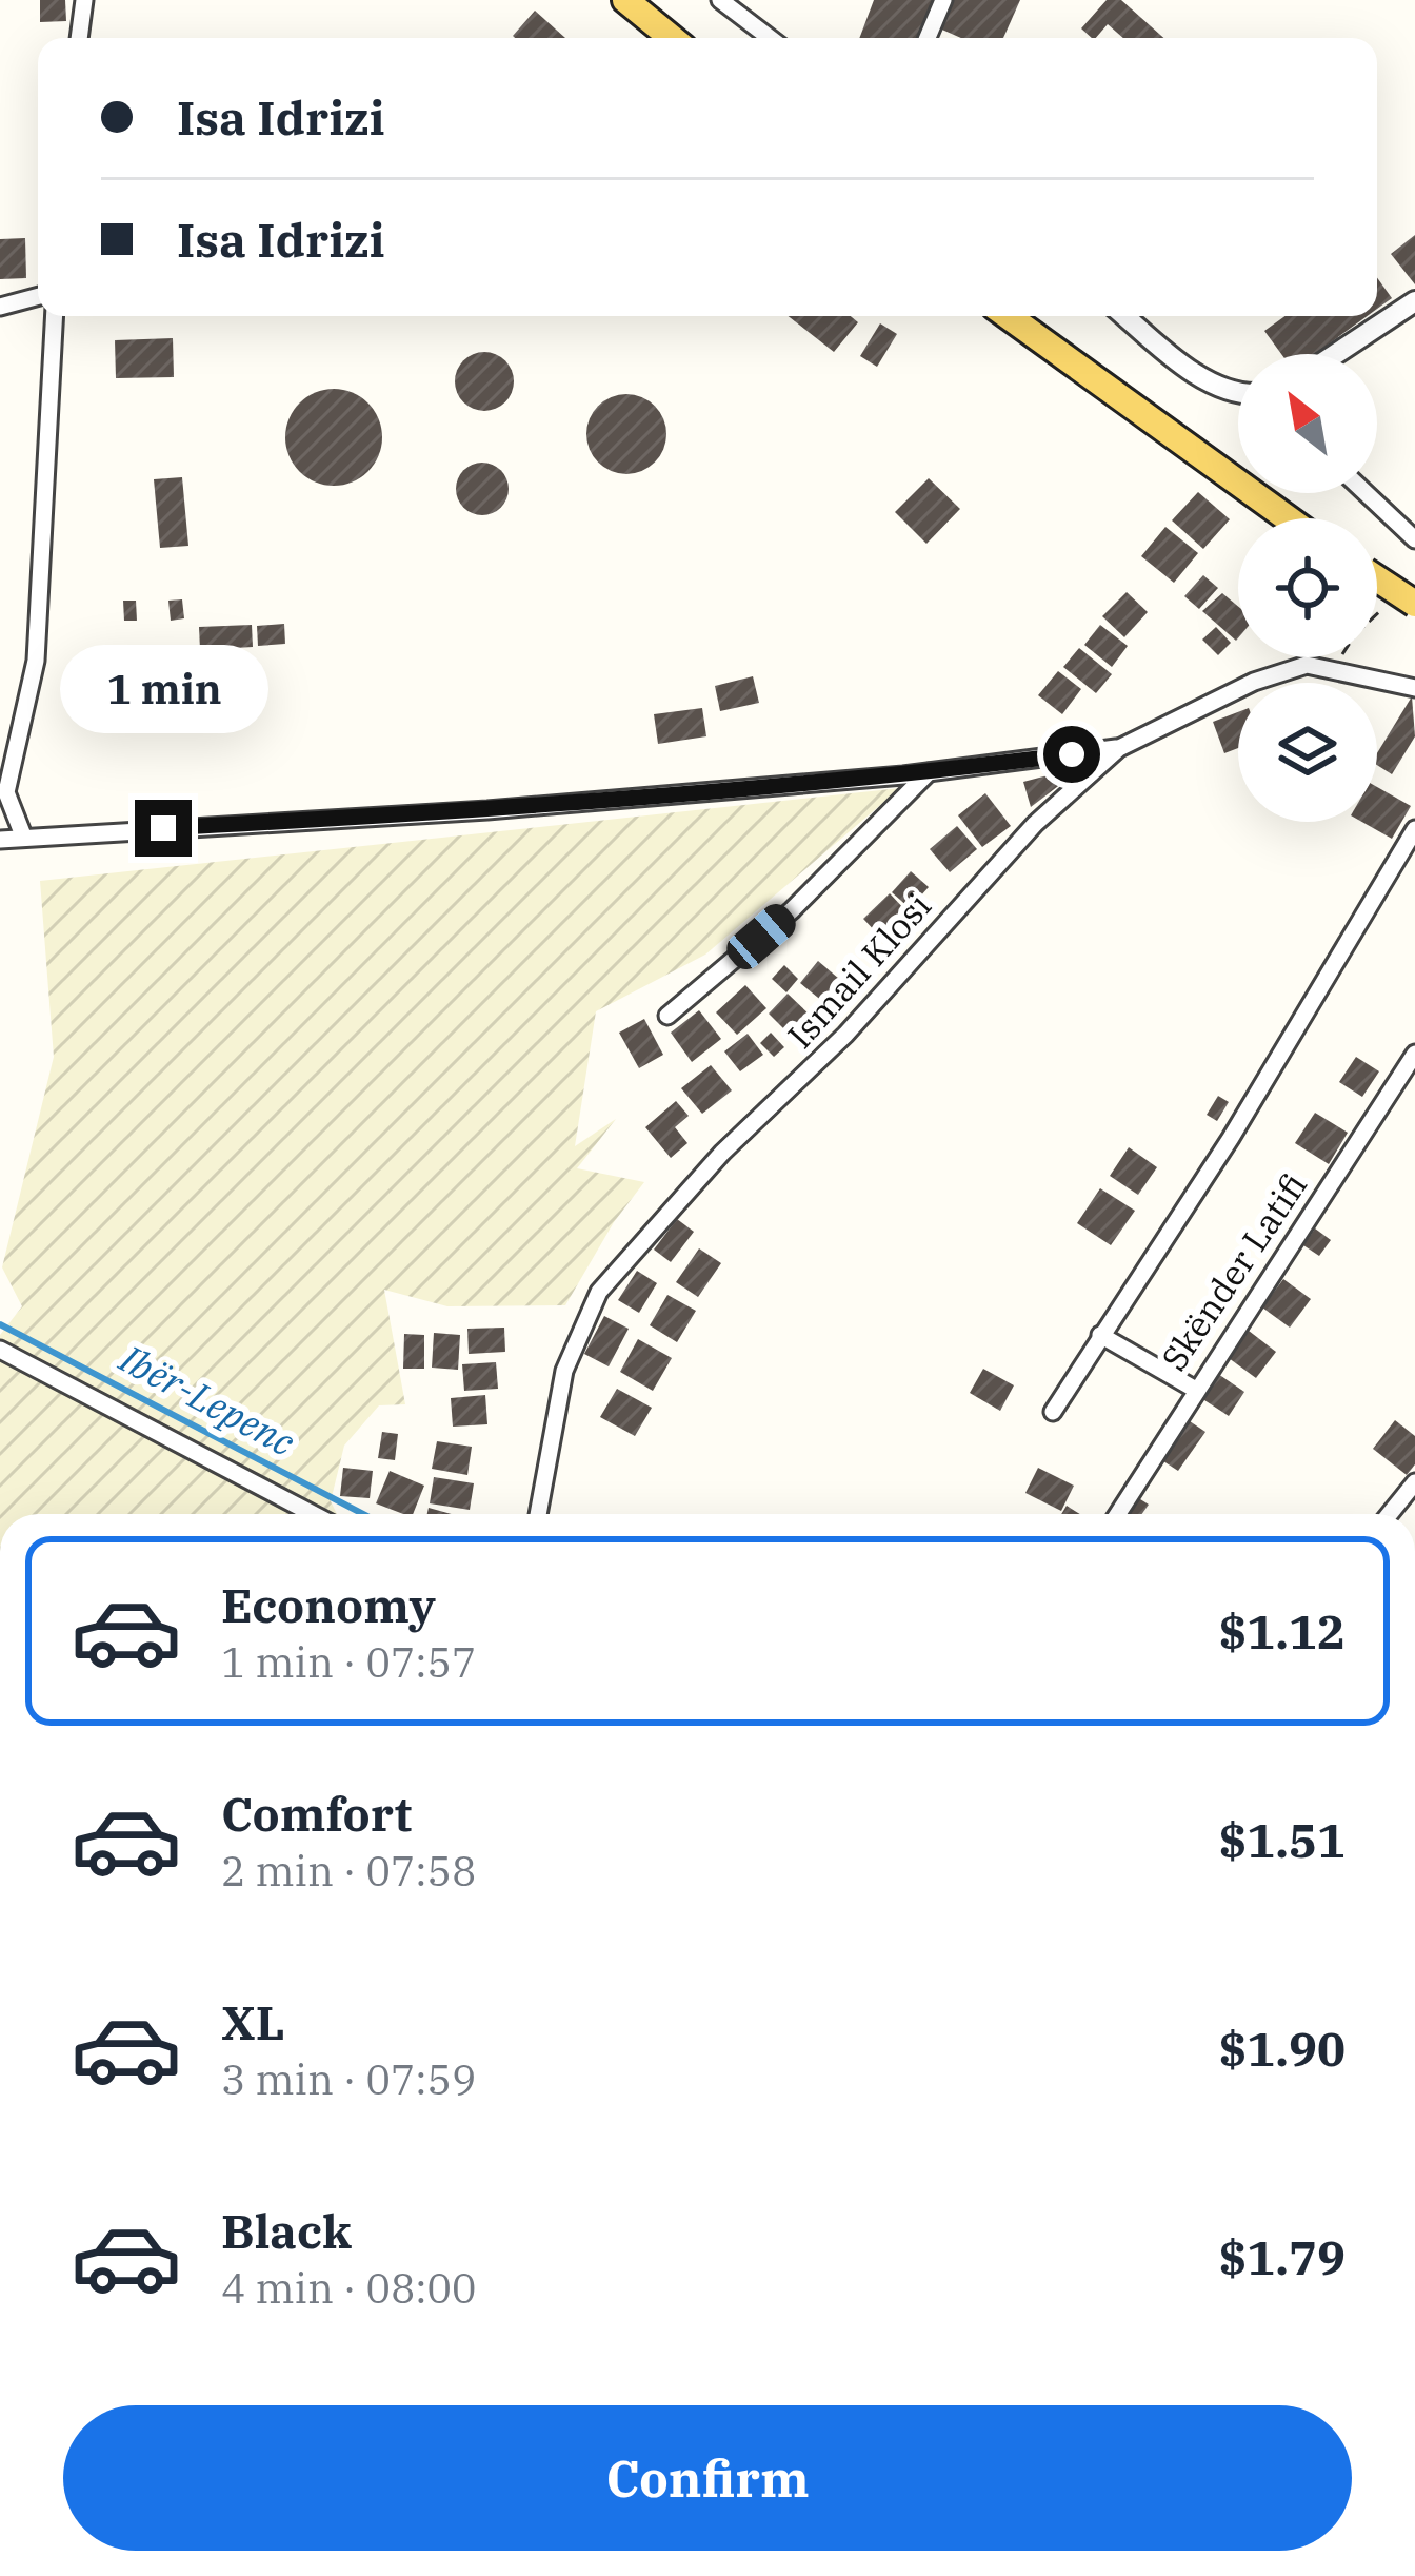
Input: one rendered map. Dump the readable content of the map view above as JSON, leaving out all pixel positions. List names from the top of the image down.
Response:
{
  "streets": {
    "street": ["Ismail Klosi", "Skënder Latifi"]
  },
  "water": ["Ibër-Lepenc"],
  "north": "top left",
  "page": {
    "banner": ["Isa Idrizi", "Isa Idrizi"],
    "bubble": "1 min",
    "list": [
      {
        "name": "Economy",
        "note": "1 min · 07:57",
        "value": "$1.12"
      },
      {
        "name": "Comfort",
        "note": "2 min · 07:58",
        "value": "$1.51"
      },
      {
        "name": "XL",
        "note": "3 min · 07:59",
        "value": "$1.90"
      },
      {
        "name": "Black",
        "note": "4 min · 08:00",
        "value": "$1.79"
      }
    ],
    "buttons": "Confirm"
  }
}
